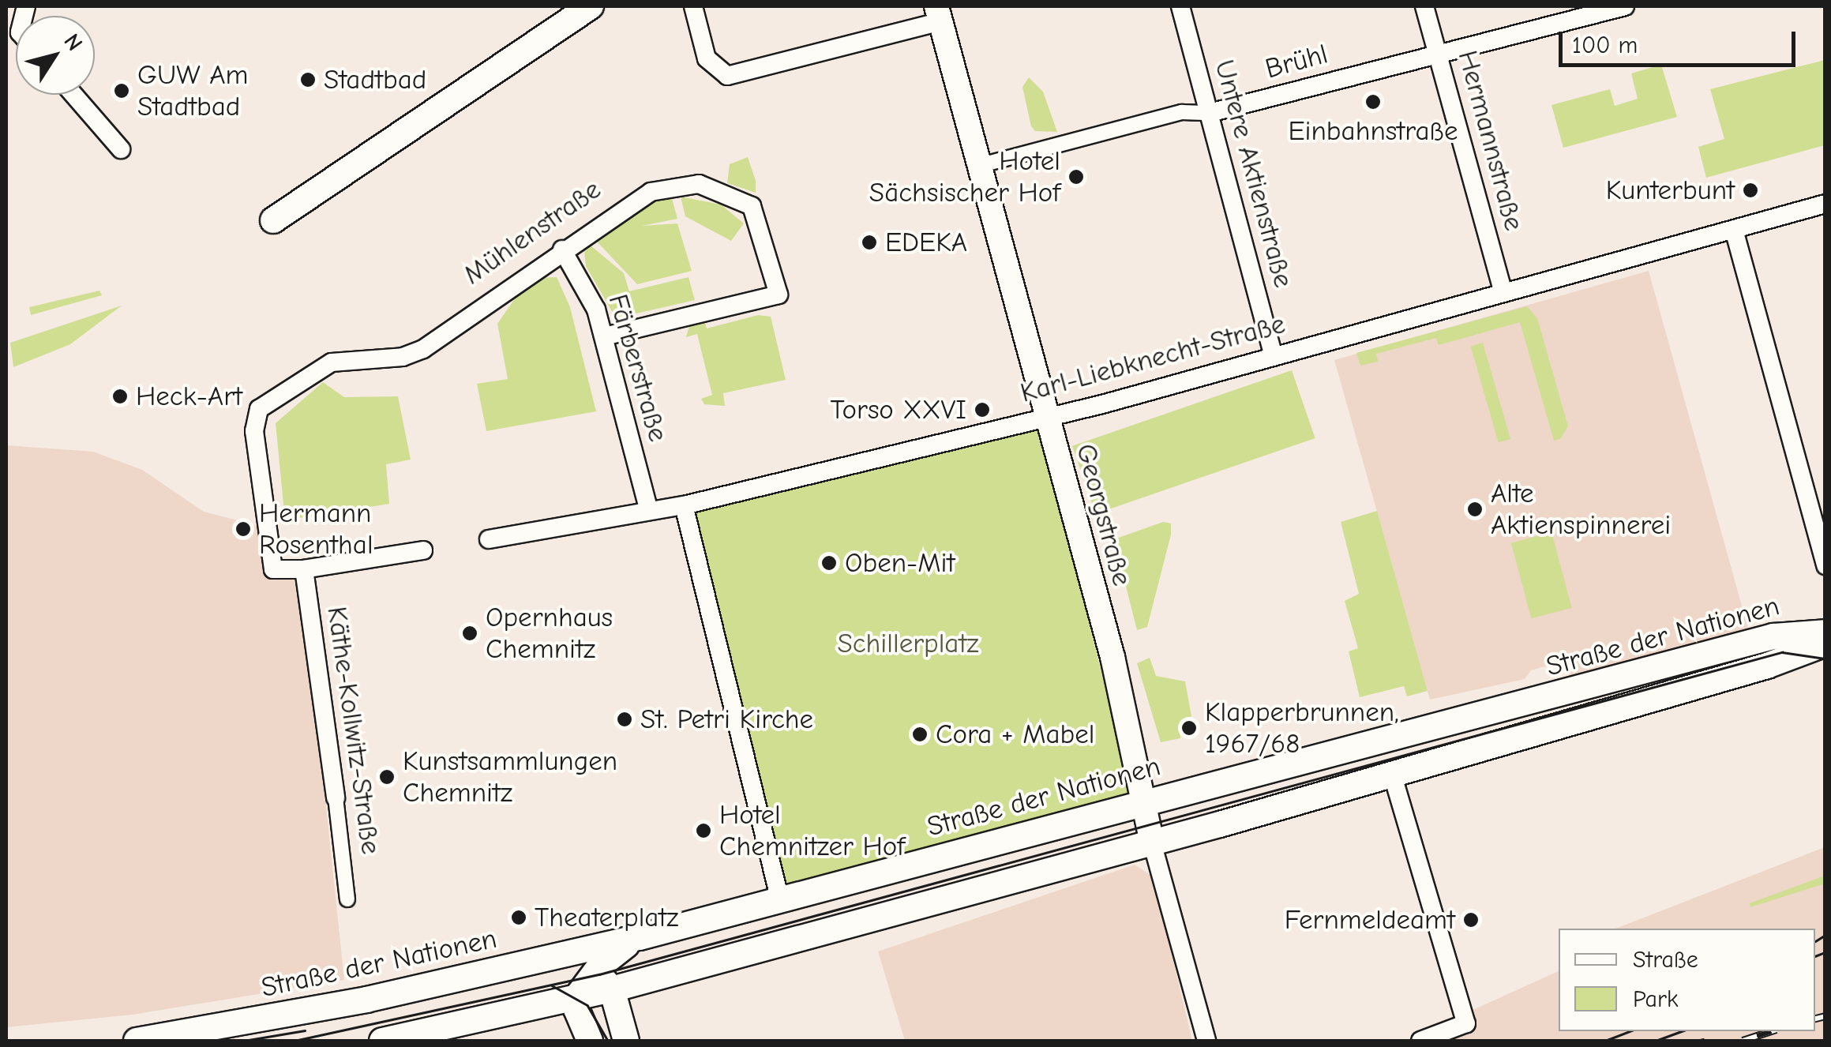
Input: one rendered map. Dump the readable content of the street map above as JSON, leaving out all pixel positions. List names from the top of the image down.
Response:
{
  "streets": {
    "main road": ["Straße der Nationen"],
    "street": [
      "Brühl",
      "Hermannstraße",
      "Untere Aktienstraße",
      "Mühlenstraße",
      "Karl-Liebknecht-Straße",
      "Färberstraße",
      "Georgstraße",
      "Käthe-Kollwitz-Straße"
    ]
  },
  "crossings": [
    ["Brühl", "Hermannstraße"],
    ["Brühl", "Untere Aktienstraße"],
    ["Brühl", "Georgstraße"],
    ["Hermannstraße", "Karl-Liebknecht-Straße"],
    ["Untere Aktienstraße", "Karl-Liebknecht-Straße"],
    ["Mühlenstraße", "Färberstraße"],
    ["Mühlenstraße", "Käthe-Kollwitz-Straße"],
    ["Karl-Liebknecht-Straße", "Färberstraße"],
    ["Karl-Liebknecht-Straße", "Georgstraße"],
    ["Georgstraße", "Straße der Nationen"]
  ],
  "parks": ["Schillerplatz"],
  "places": [
    "Stadtbad",
    "GUW Am Stadtbad",
    "Einbahnstraße",
    "Hotel Sächsischer Hof",
    "Kunterbunt",
    "EDEKA",
    "Heck-Art",
    "Torso XXVI",
    "Alte Aktienspinnerei",
    "Hermann Rosenthal",
    "Oben-Mit",
    "Opernhaus Chemnitz",
    "St. Petri Kirche",
    "Klapperbrunnen, 1967/68",
    "Cora + Mabel",
    "Kunstsammlungen Chemnitz",
    "Hotel Chemnitzer Hof",
    "Theaterplatz",
    "Fernmeldeamt"
  ],
  "legend": ["Straße", "Park"],
  "scale_bar": "100 m",
  "north": "top right"
}
